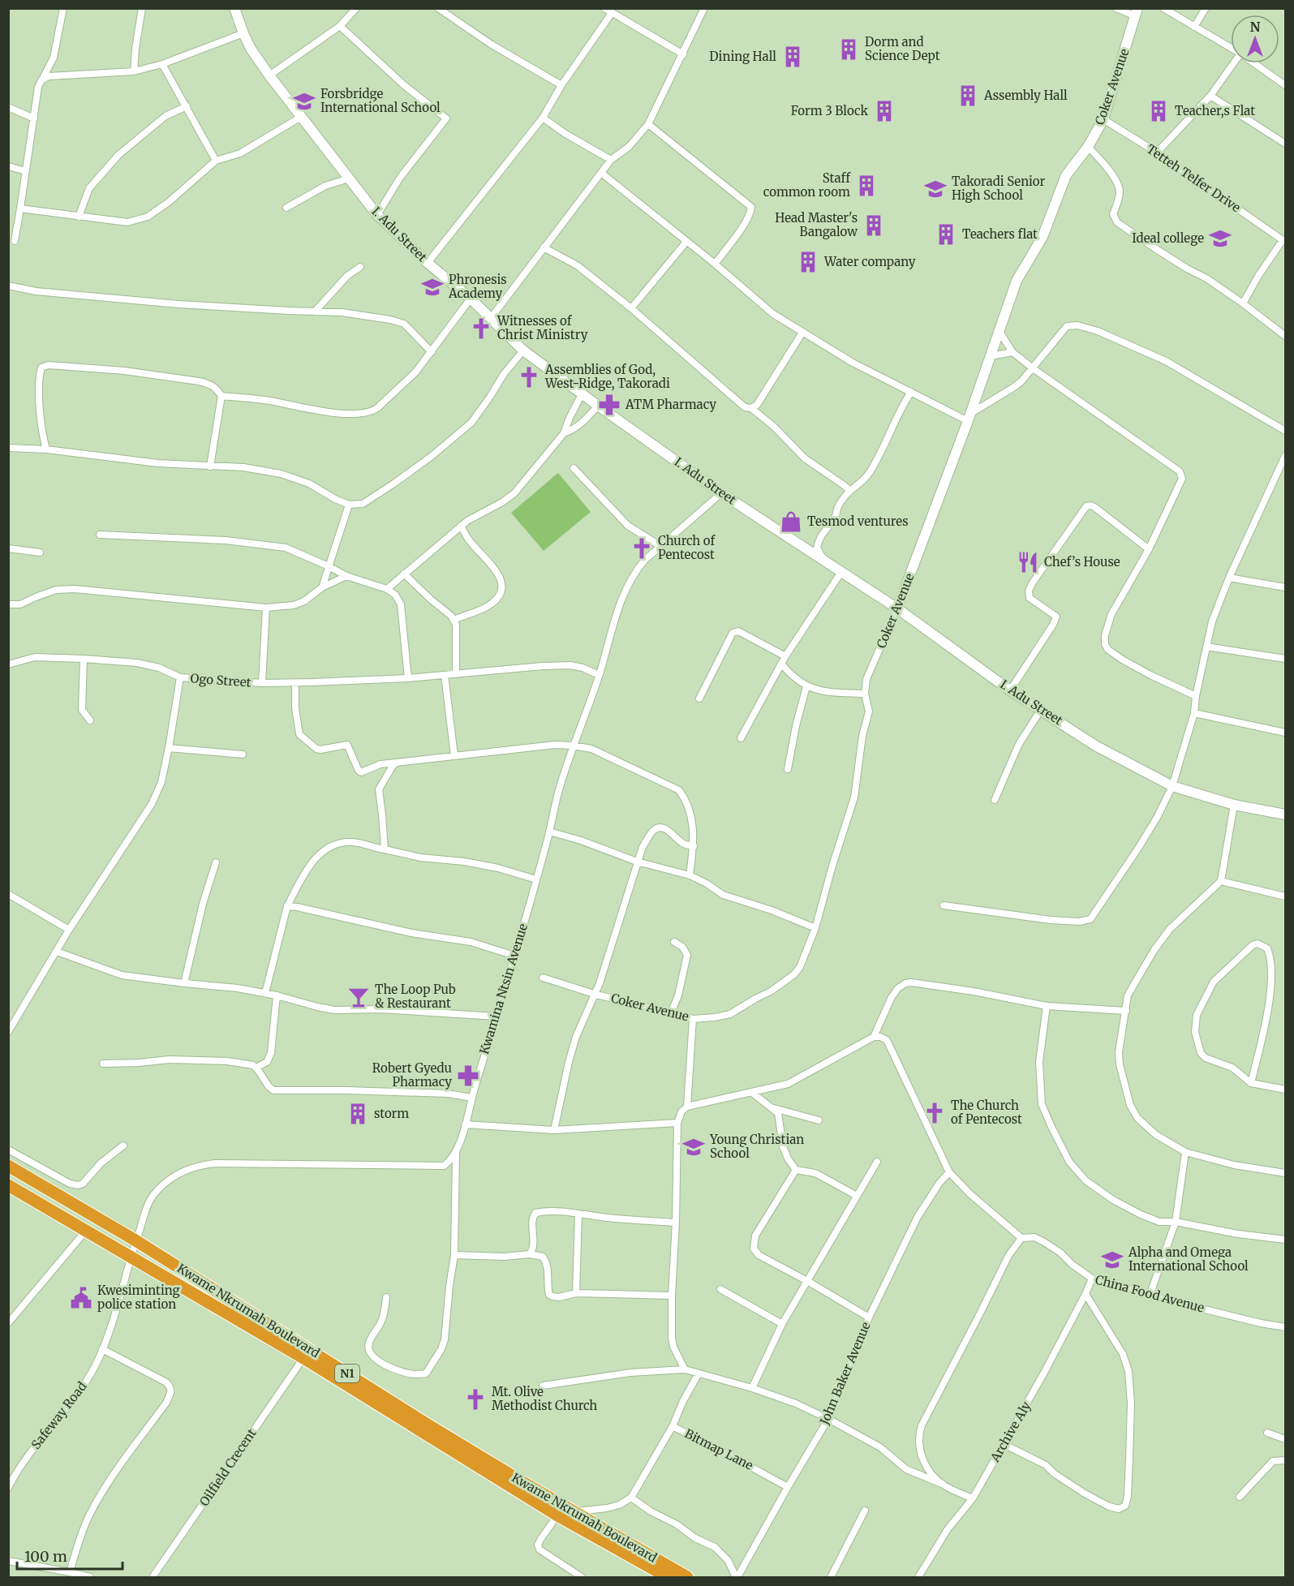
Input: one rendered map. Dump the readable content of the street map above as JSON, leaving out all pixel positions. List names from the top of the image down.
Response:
{
  "streets": {
    "highway": ["Kwame Nkrumah Boulevard", "N1"],
    "street": [
      "Coker Avenue",
      "Tetteh Telfer Drive",
      "I. Adu Street",
      "Ogo Street",
      "Kwamina Ntsin Avenue",
      "China Food Avenue",
      "John Baker Avenue",
      "Safeway Road",
      "Archive Aly",
      "Bitmap Lane",
      "Oilfield Crecent"
    ]
  },
  "crossings": [
    ["Coker Avenue", "Tetteh Telfer Drive"],
    ["Coker Avenue", "I. Adu Street"],
    ["I. Adu Street", "Kwamina Ntsin Avenue"],
    ["Ogo Street", "Kwamina Ntsin Avenue"],
    ["Kwamina Ntsin Avenue", "Kwame Nkrumah Boulevard"],
    ["Kwamina Ntsin Avenue", "Safeway Road"],
    ["China Food Avenue", "Archive Aly"],
    ["Kwame Nkrumah Boulevard", "Safeway Road"],
    ["Kwame Nkrumah Boulevard", "Oilfield Crecent"],
    ["John Baker Avenue", "Bitmap Lane"]
  ],
  "places": {
    "building": [
      "Dorm and Science Dept",
      "Dining Hall",
      "Assembly Hall",
      "Form 3 Block",
      "Teacher,s Flat",
      "Staff common room",
      "Head Master's Bangalow",
      "Teachers flat",
      "Water company",
      "storm"
    ],
    "school or university": [
      "Forsbridge International School",
      "Takoradi Senior High School",
      "Ideal college",
      "Phronesis Academy",
      "Young Christian School",
      "Alpha and Omega International School"
    ],
    "church": [
      "Witnesses of Christ Ministry",
      "Assemblies of God, West-Ridge, Takoradi",
      "Church of Pentecost",
      "The Church of Pentecost",
      "Mt. Olive Methodist Church"
    ],
    "pharmacy": ["ATM Pharmacy", "Robert Gyedu Pharmacy"],
    "shop": ["Tesmod ventures"],
    "restaurant": ["Chef’s House"],
    "bar": ["The Loop Pub & Restaurant"],
    "public building": ["Kwesiminting police station"]
  },
  "scale_bar": "100 m",
  "north": "top"
}
